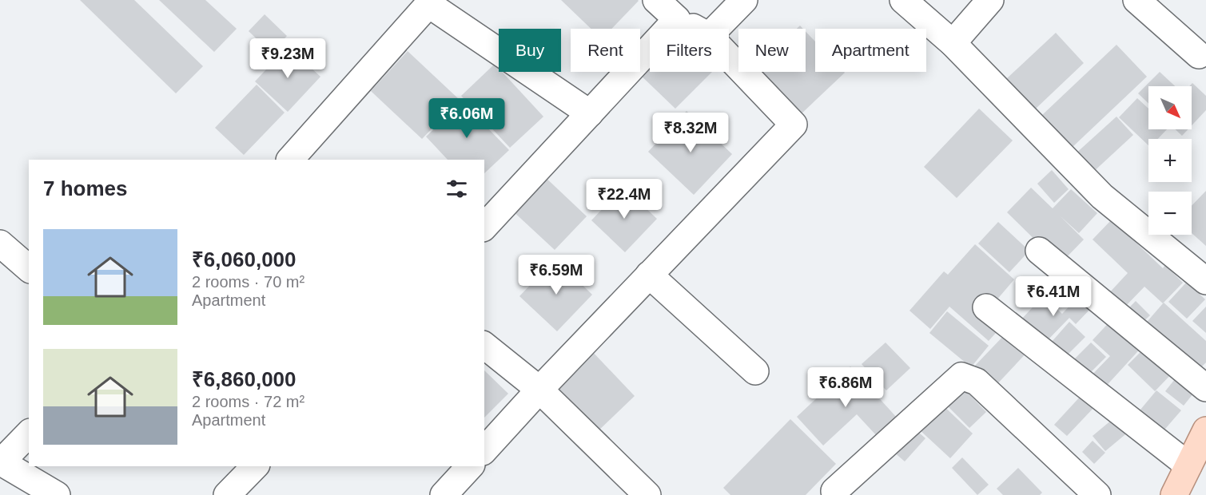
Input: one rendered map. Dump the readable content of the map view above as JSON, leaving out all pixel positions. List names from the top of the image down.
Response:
{
  "north": "bottom right",
  "page": {
    "chip": [
      "Buy",
      "Rent",
      "Filters",
      "New",
      "Apartment"
    ],
    "price": [
      "₹9.23M",
      "₹6.06M",
      "₹8.32M",
      "₹22.4M",
      "₹6.59M",
      "₹6.41M",
      "₹6.86M"
    ],
    "map_buttons": ["+", "−"],
    "heading": "7 homes",
    "list": [
      {
        "name": "₹6,060,000",
        "note": "2 rooms · 70 m² · Apartment"
      },
      {
        "name": "₹6,860,000",
        "note": "2 rooms · 72 m² · Apartment"
      }
    ]
  }
}
